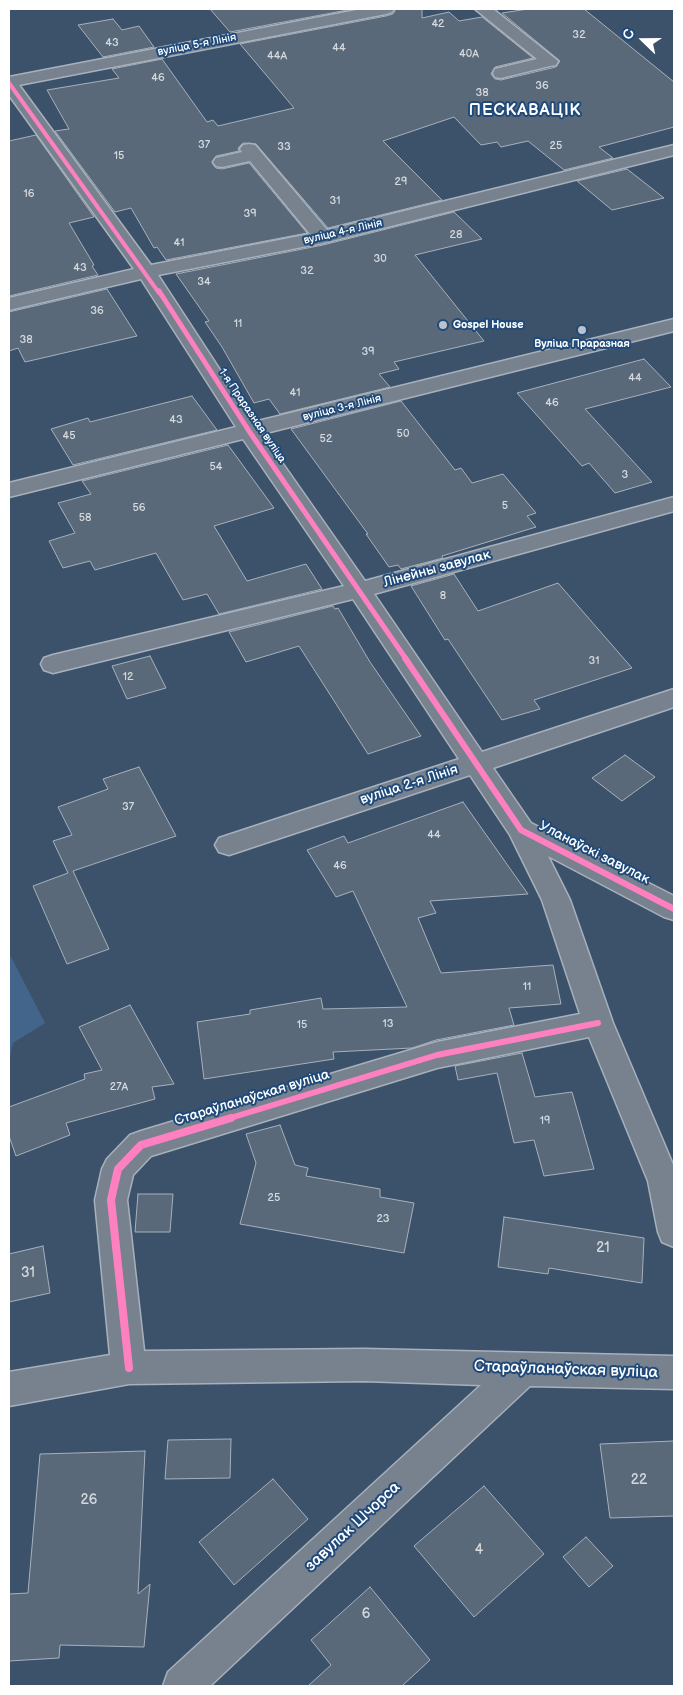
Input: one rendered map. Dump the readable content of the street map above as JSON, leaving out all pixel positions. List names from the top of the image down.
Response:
{
  "streets": {
    "street": [
      "вуліца 5-я Лінія",
      "вуліца 4-я Лінія",
      "вуліца 3-я Лінія",
      "1-я Праразная вуліца",
      "Лінейны завулак",
      "вуліца 2-я Лінія",
      "Уланаўскі завулак",
      "Стараўланаўская вуліца",
      "завулак Шчорса"
    ]
  },
  "crossings": [
    ["вуліца 5-я Лінія", "1-я Праразная вуліца"],
    ["вуліца 4-я Лінія", "1-я Праразная вуліца"],
    ["вуліца 3-я Лінія", "1-я Праразная вуліца"],
    ["1-я Праразная вуліца", "Лінейны завулак"],
    ["1-я Праразная вуліца", "вуліца 2-я Лінія"],
    ["1-я Праразная вуліца", "Уланаўскі завулак"],
    ["вуліца 2-я Лінія", "Уланаўскі завулак"],
    ["Стараўланаўская вуліца", "завулак Шчорса"]
  ],
  "districts": ["ПЕСКАВАЦІК"],
  "places": ["Gospel House", "Вуліца Праразная"],
  "house_numbers": [
    "42",
    "32",
    "43",
    "44",
    "40А",
    "44А",
    "46",
    "36",
    "38",
    "37",
    "25",
    "33",
    "15",
    "29",
    "16",
    "31",
    "39",
    "28",
    "41",
    "30",
    "43",
    "32",
    "34",
    "36",
    "11",
    "38",
    "39",
    "44",
    "41",
    "46",
    "43",
    "50",
    "45",
    "52",
    "54",
    "3",
    "5",
    "56",
    "58",
    "8",
    "31",
    "12",
    "37",
    "44",
    "46",
    "11",
    "13",
    "15",
    "27А",
    "19",
    "25",
    "23",
    "21",
    "31",
    "22",
    "26",
    "4",
    "6"
  ],
  "north": "left"
}
